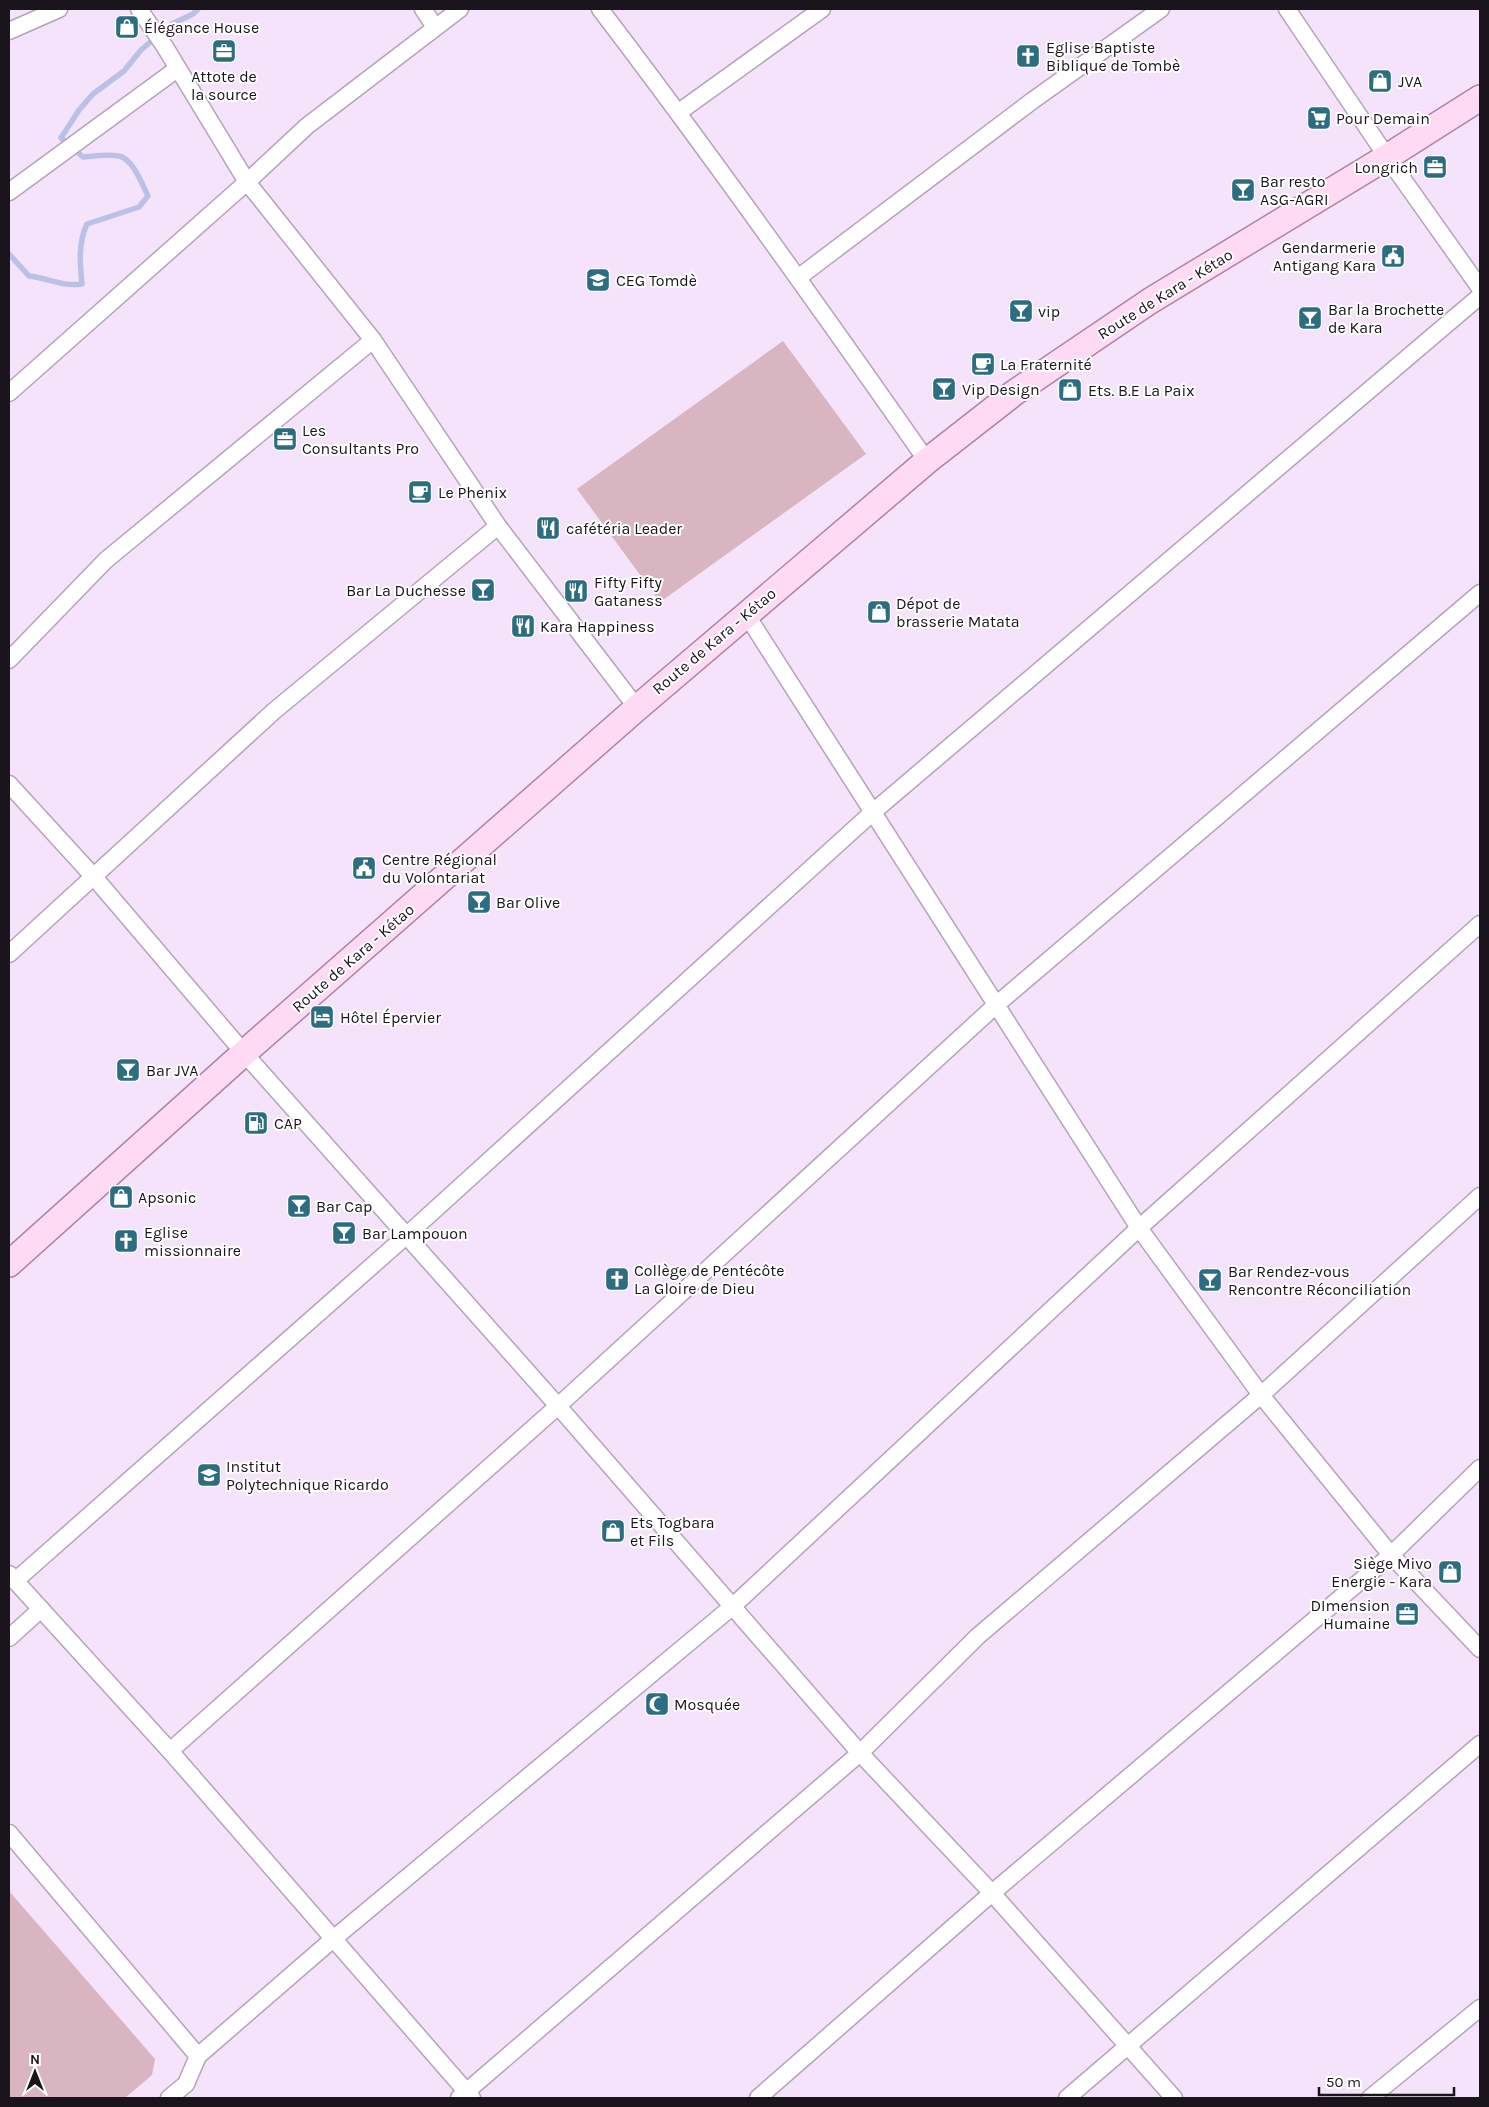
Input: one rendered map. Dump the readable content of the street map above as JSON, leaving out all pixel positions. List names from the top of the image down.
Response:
{
  "streets": {
    "main road": ["Route de Kara - Kétao"]
  },
  "places": {
    "shop": [
      "Élégance House",
      "JVA",
      "Ets. B.E La Paix",
      "Dépot de brasserie Matata",
      "Apsonic",
      "Ets Togbara et Fils",
      "Siège Mivo Energie - Kara"
    ],
    "office": [
      "Attote de la source",
      "Longrich",
      "Les Consultants Pro",
      "DImension Humaine"
    ],
    "church": ["Eglise Baptiste Biblique de Tombè", "Eglise missionnaire", "Collège de Pentécôte La Gloire de Dieu"],
    "supermarket": ["Pour Demain"],
    "bar": [
      "Bar resto ASG-AGRI",
      "vip",
      "Bar la Brochette de Kara",
      "Vip Design",
      "Bar La Duchesse",
      "Bar Olive",
      "Bar JVA",
      "Bar Cap",
      "Bar Lampouon",
      "Bar Rendez-vous Rencontre Réconciliation"
    ],
    "public building": ["Gendarmerie Antigang Kara", "Centre Régional du Volontariat"],
    "school or university": ["CEG Tomdè", "Institut Polytechnique Ricardo"],
    "cafe": ["La Fraternité", "Le Phenix"],
    "restaurant": ["cafétéria Leader", "Fifty Fifty Gataness", "Kara Happiness"],
    "hotel": ["Hôtel Épervier"],
    "fuel station": ["CAP"],
    "mosque": ["Mosquée"]
  },
  "scale_bar": "50 m",
  "north": "top"
}
